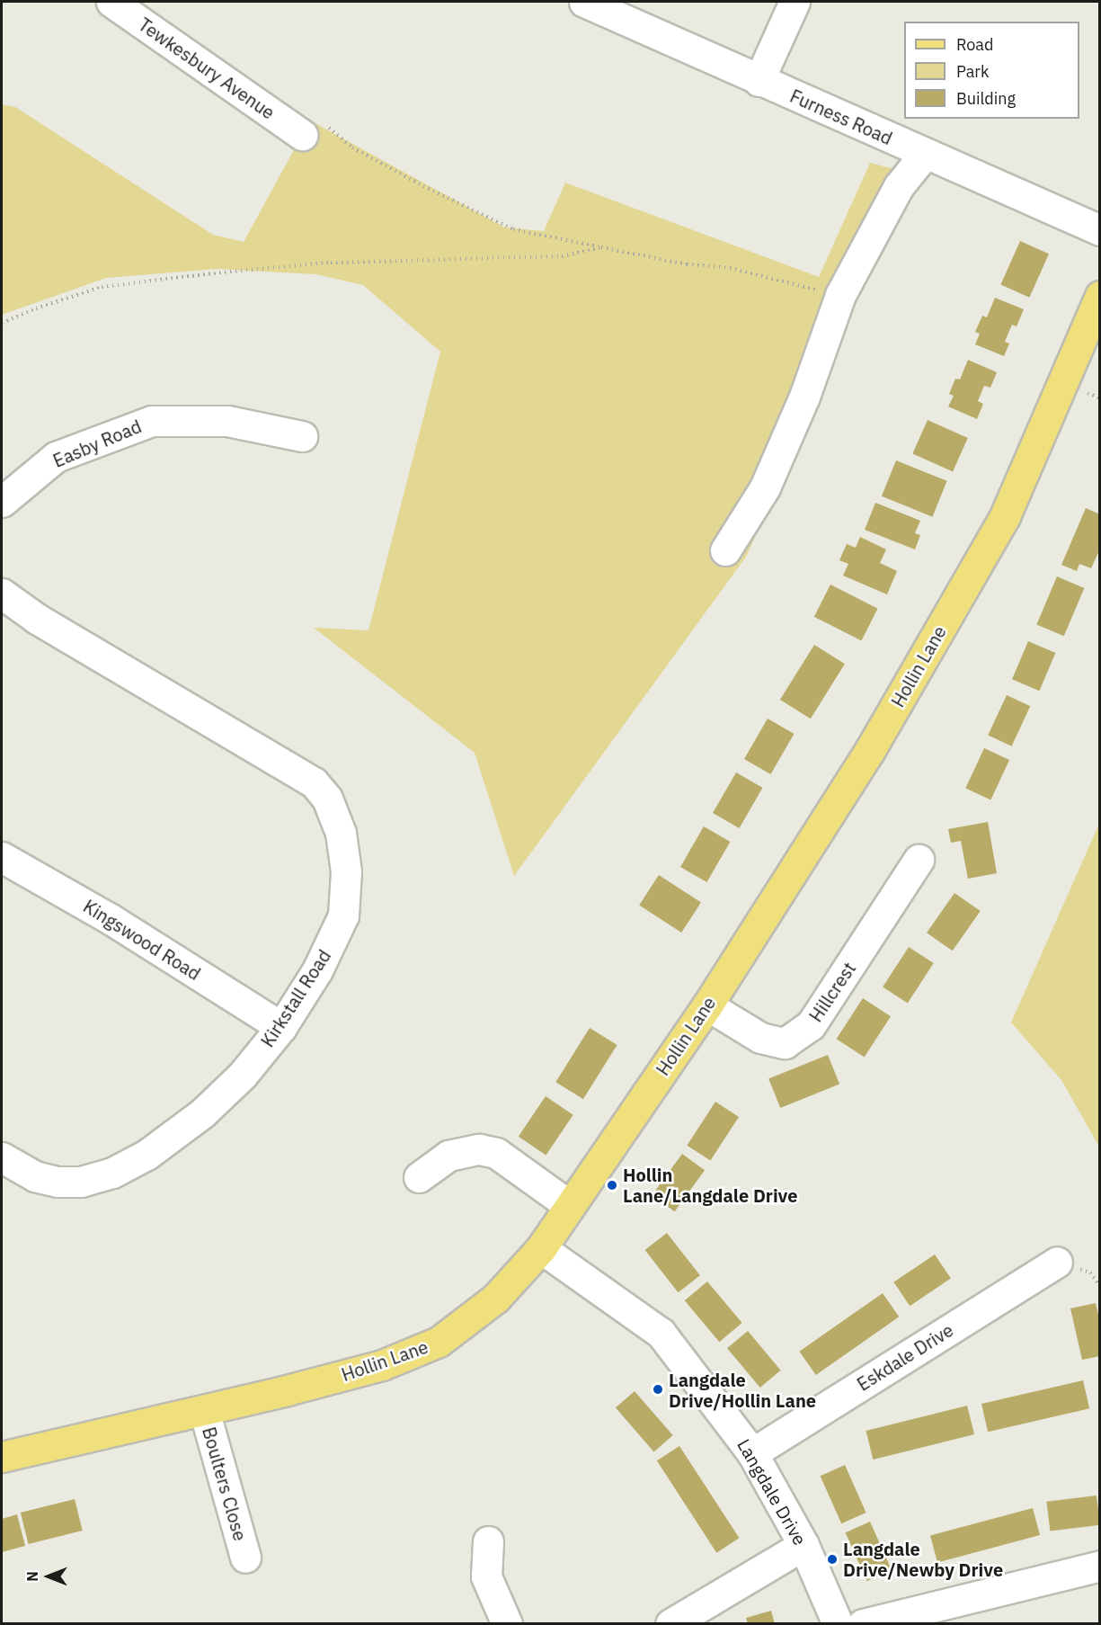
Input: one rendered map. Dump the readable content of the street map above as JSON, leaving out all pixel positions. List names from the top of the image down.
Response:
{
  "streets": {
    "main road": ["Hollin Lane"],
    "street": [
      "Tewkesbury Avenue",
      "Furness Road",
      "Easby Road",
      "Kingswood Road",
      "Hillcrest",
      "Kirkstall Road",
      "Eskdale Drive",
      "Boulters Close",
      "Langdale Drive"
    ]
  },
  "crossings": [
    ["Hollin Lane", "Hillcrest"],
    ["Hollin Lane", "Boulters Close"],
    ["Hollin Lane", "Langdale Drive"],
    ["Kingswood Road", "Kirkstall Road"],
    ["Eskdale Drive", "Langdale Drive"]
  ],
  "places": ["Hollin Lane/Langdale Drive", "Langdale Drive/Hollin Lane", "Langdale Drive/Newby Drive"],
  "legend": ["Road", "Park", "Building"],
  "north": "left"
}
